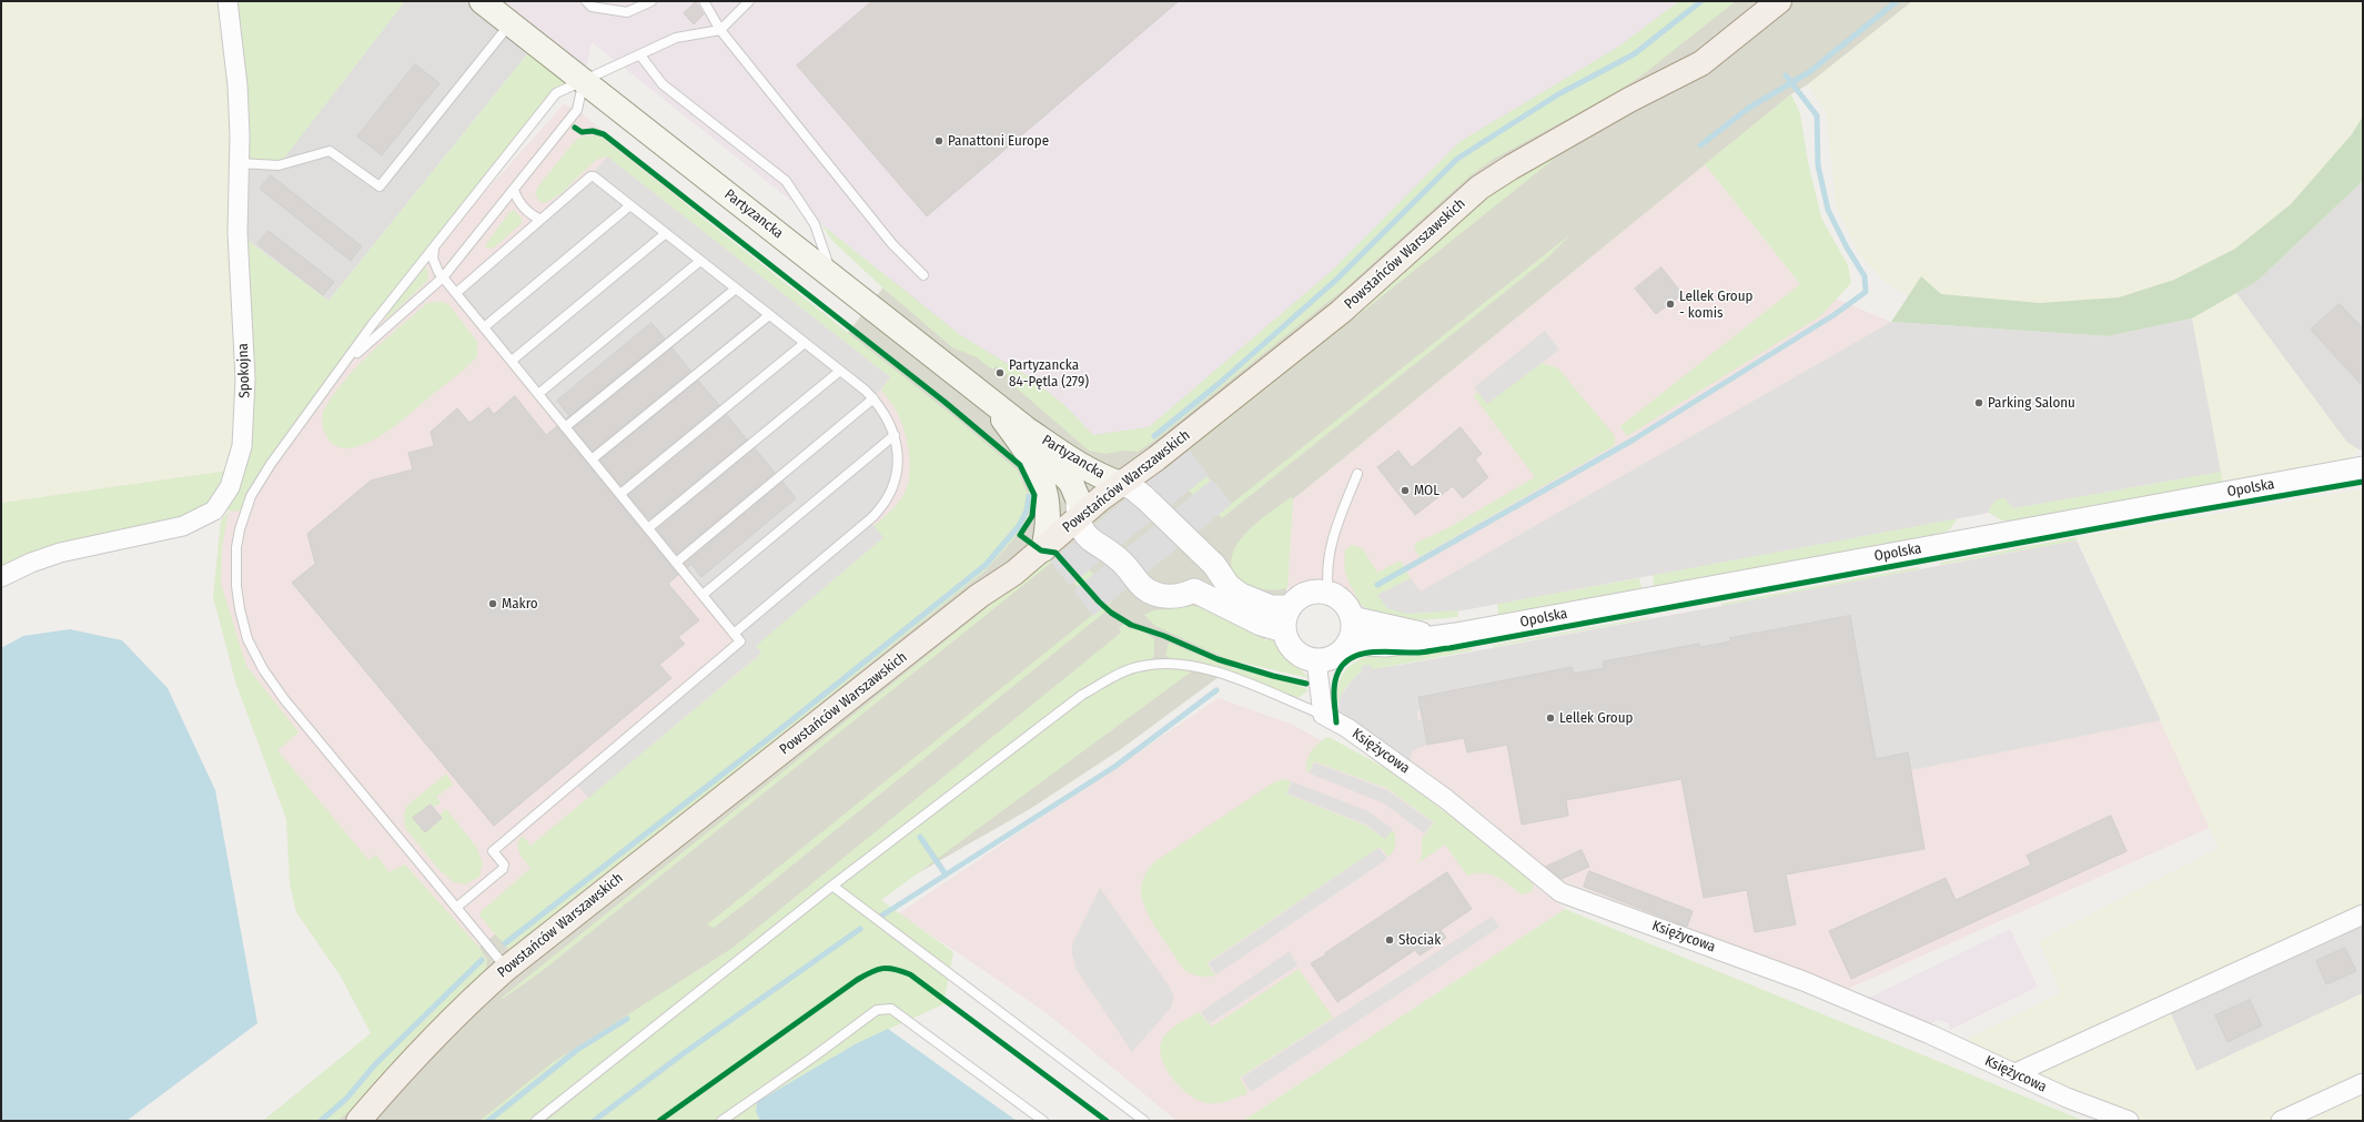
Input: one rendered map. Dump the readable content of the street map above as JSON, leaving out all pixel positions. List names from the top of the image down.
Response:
{
  "streets": {
    "main road": ["Partyzancka", "Powstańców Warszawskich"],
    "street": ["Spokojna", "Opolska", "Księżycowa"]
  },
  "crossings": [
    ["Partyzancka", "Powstańców Warszawskich"]
  ],
  "places": [
    "Panattoni Europe",
    "Lellek Group - komis",
    "Partyzancka 84-Pętla (279)",
    "Parking Salonu",
    "MOL",
    "Makro",
    "Lellek Group",
    "Słociak"
  ]
}
